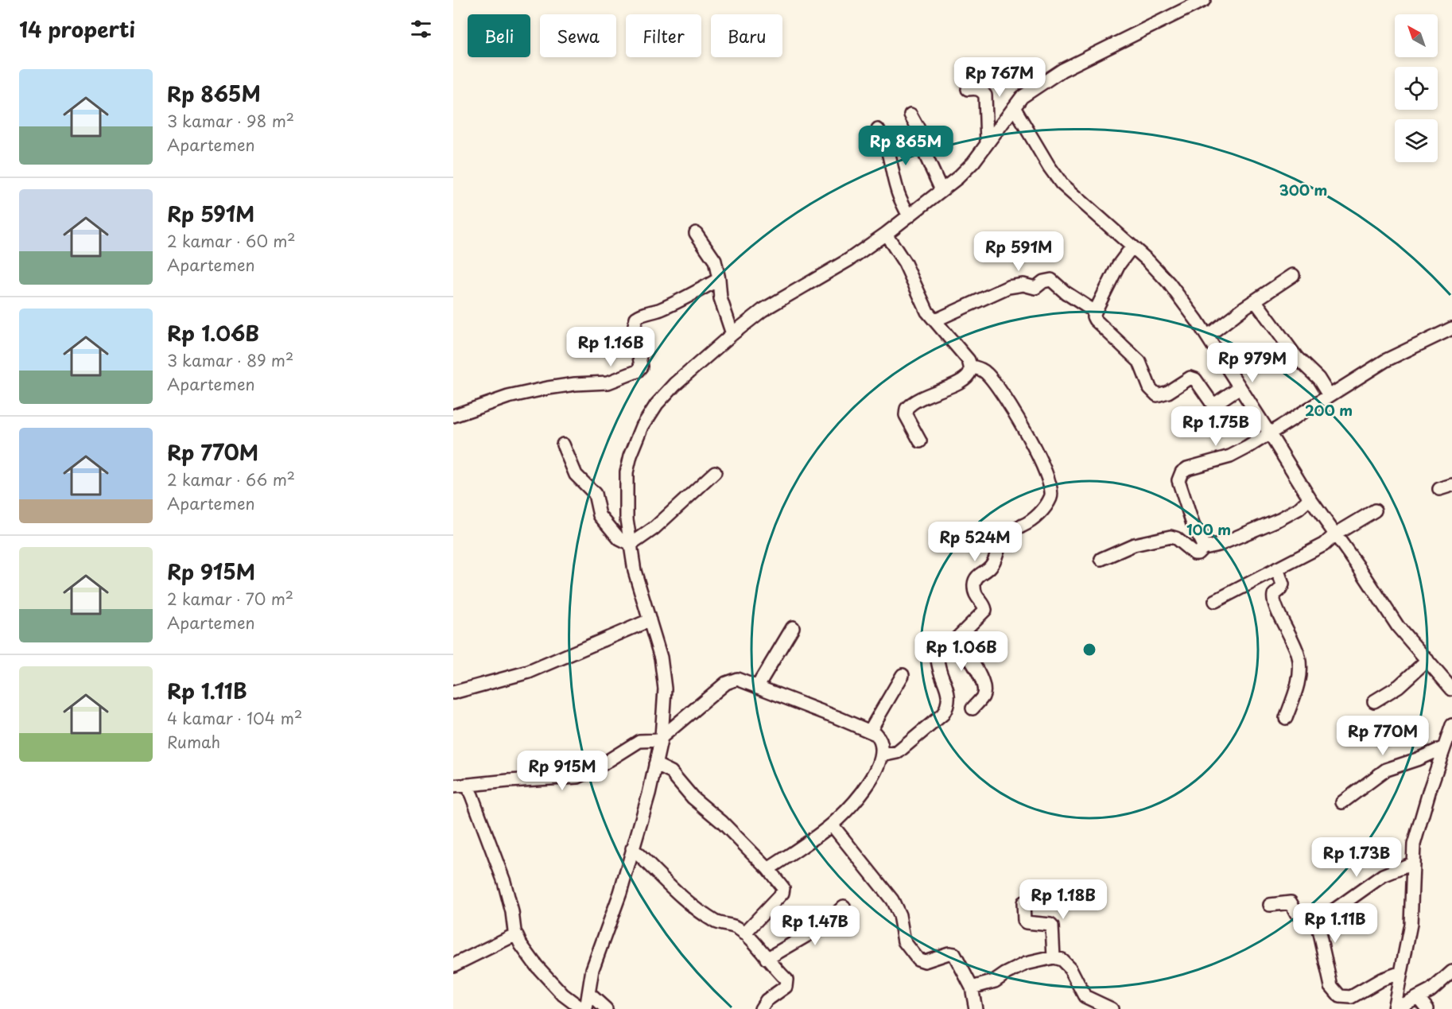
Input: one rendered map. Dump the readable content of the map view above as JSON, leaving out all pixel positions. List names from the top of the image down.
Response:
{
  "north": "top left",
  "page": {
    "heading": "14 properti",
    "chip": [
      "Beli",
      "Sewa",
      "Filter",
      "Baru"
    ],
    "list": [
      {
        "name": "Rp 865M",
        "note": "3 kamar · 98 m² · Apartemen"
      },
      {
        "name": "Rp 591M",
        "note": "2 kamar · 60 m² · Apartemen"
      },
      {
        "name": "Rp 1.06B",
        "note": "3 kamar · 89 m² · Apartemen"
      },
      {
        "name": "Rp 770M",
        "note": "2 kamar · 66 m² · Apartemen"
      },
      {
        "name": "Rp 915M",
        "note": "2 kamar · 70 m² · Apartemen"
      },
      {
        "name": "Rp 1.11B",
        "note": "4 kamar · 104 m² · Rumah"
      }
    ],
    "price": [
      "Rp 767M",
      "Rp 865M",
      "Rp 591M",
      "Rp 1.16B",
      "Rp 979M",
      "Rp 1.75B",
      "Rp 524M",
      "Rp 1.06B",
      "Rp 770M",
      "Rp 915M",
      "Rp 1.73B",
      "Rp 1.18B",
      "Rp 1.11B",
      "Rp 1.47B"
    ]
  },
  "rings": ["300 m", "200 m", "100 m"]
}
